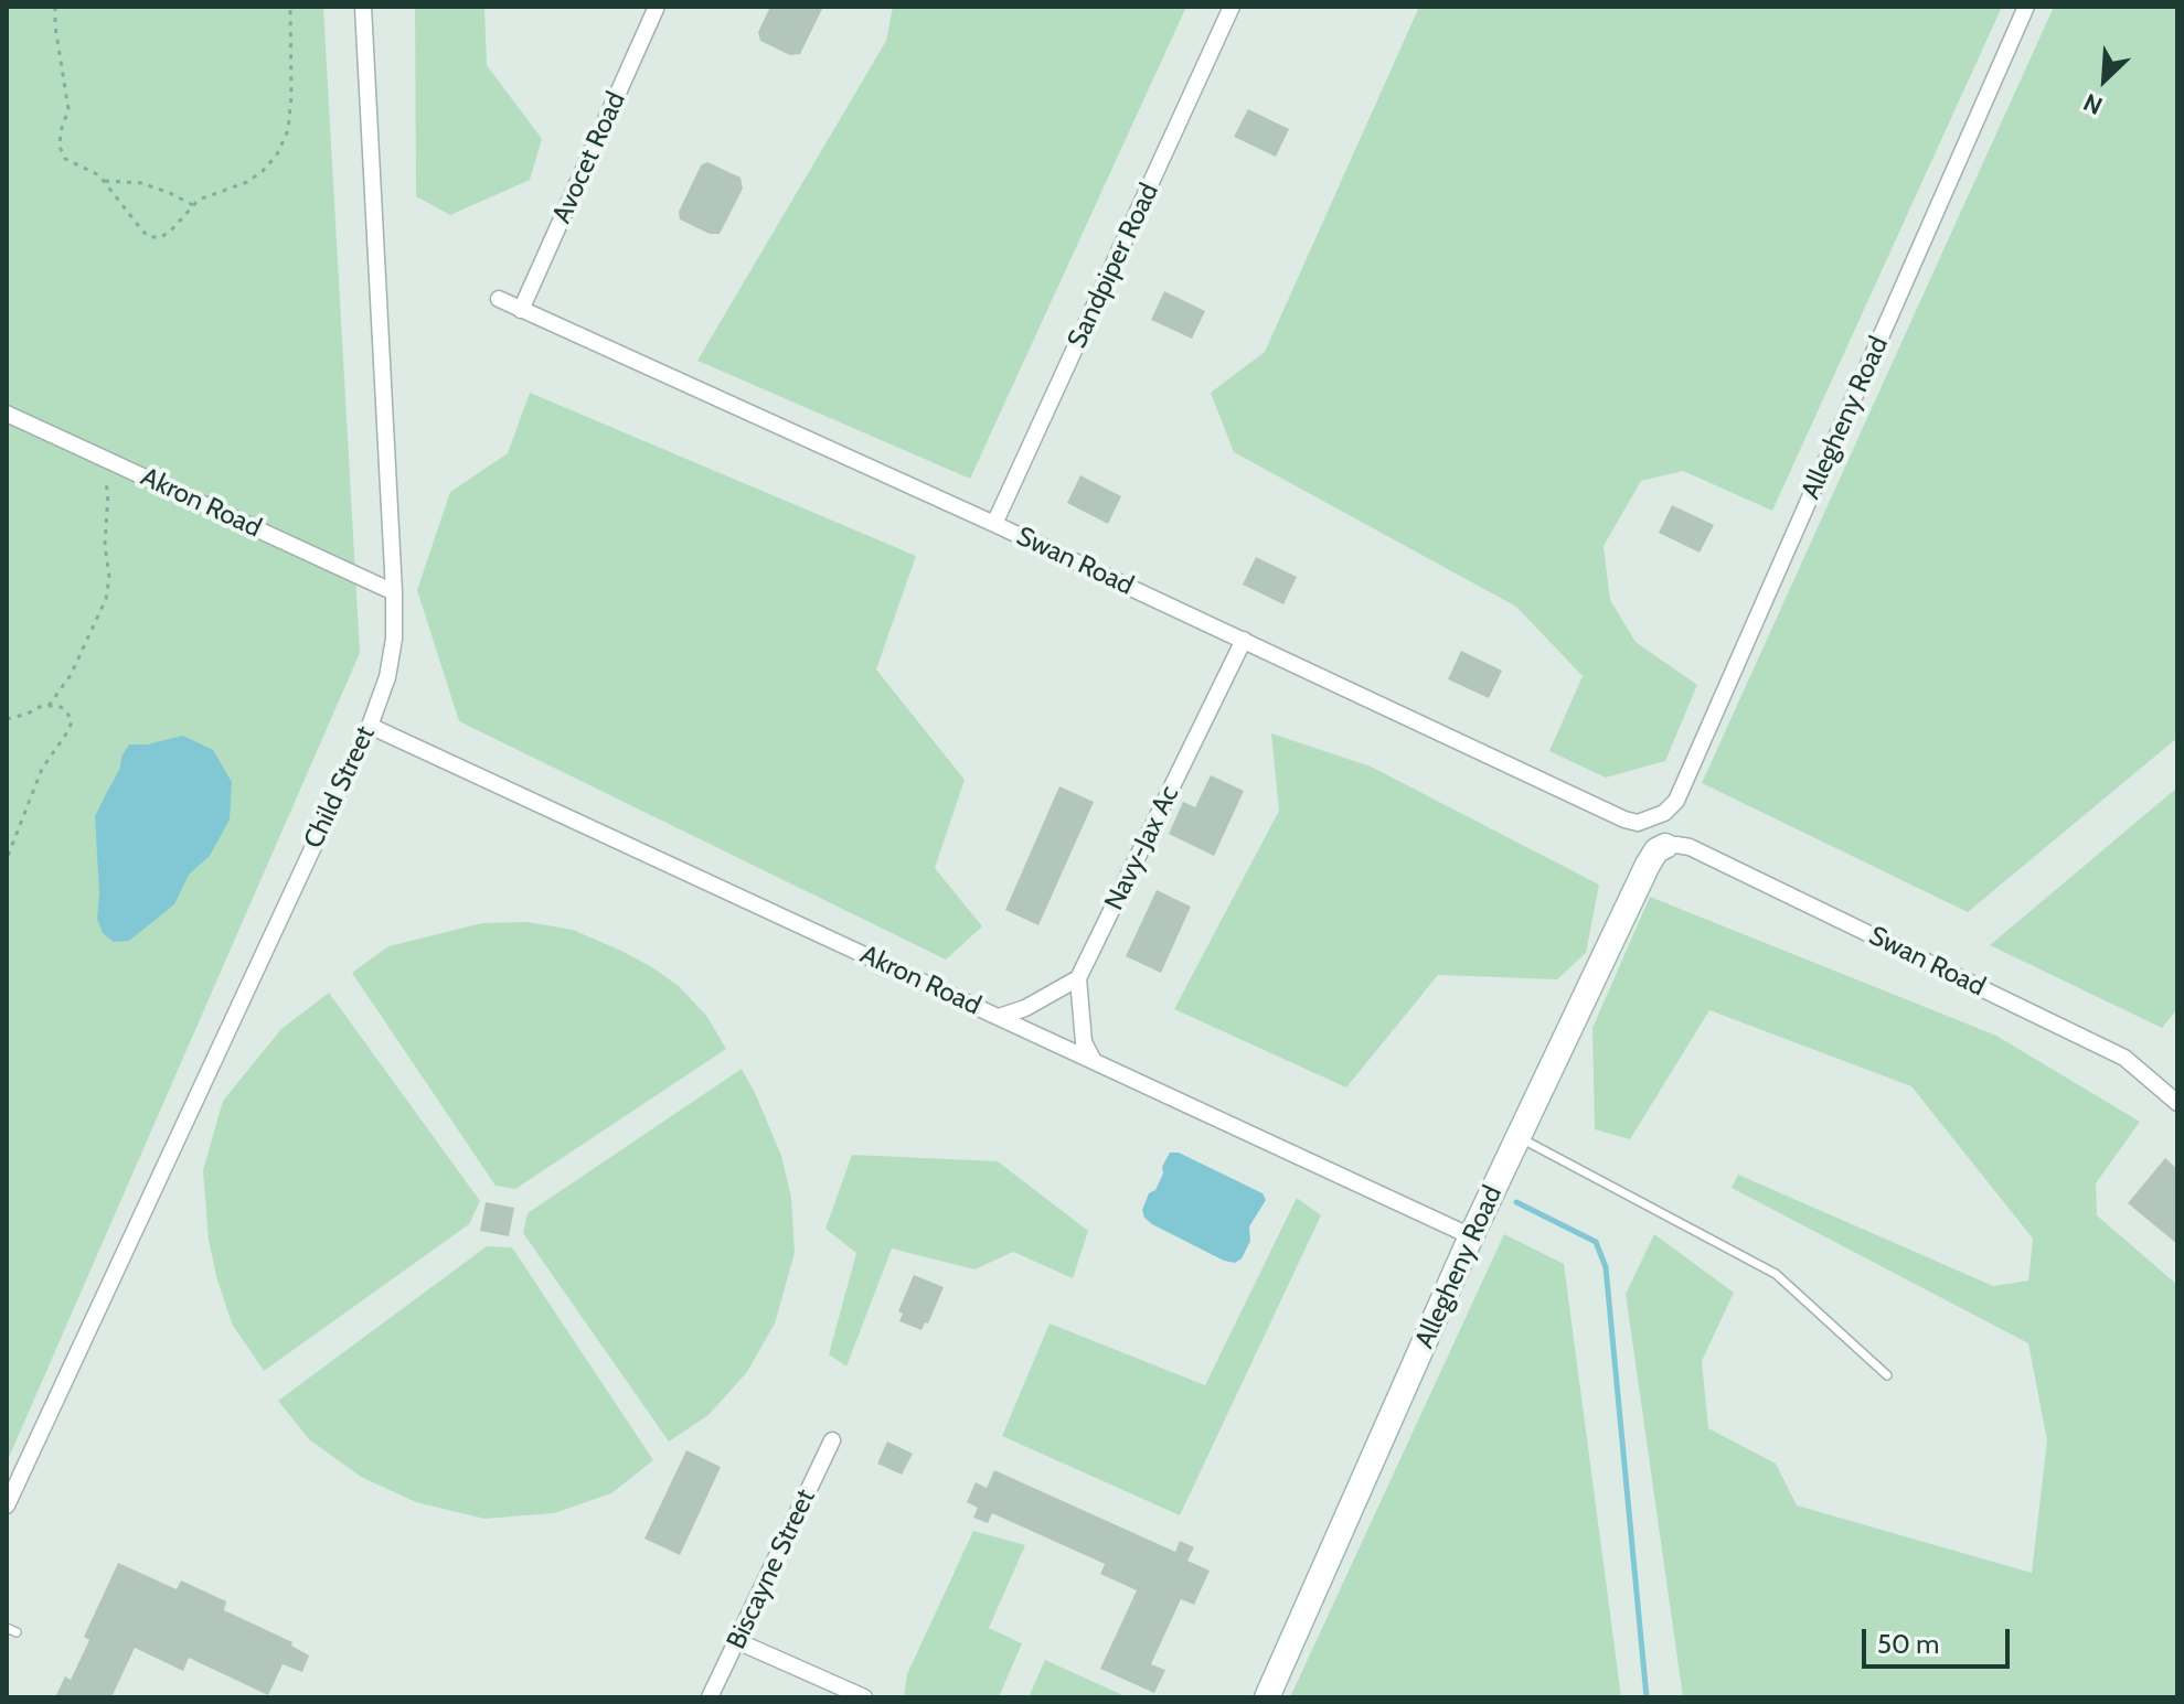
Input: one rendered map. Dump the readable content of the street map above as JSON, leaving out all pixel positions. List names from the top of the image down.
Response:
{
  "streets": {
    "street": [
      "Avocet Road",
      "Sandpiper Road",
      "Allegheny Road",
      "Akron Road",
      "Swan Road",
      "Child Street",
      "Navy-Jax Ac",
      "Biscayne Street"
    ]
  },
  "crossings": [
    ["Avocet Road", "Swan Road"],
    ["Sandpiper Road", "Swan Road"],
    ["Allegheny Road", "Akron Road"],
    ["Allegheny Road", "Swan Road"],
    ["Akron Road", "Child Street"],
    ["Swan Road", "Navy-Jax Ac"]
  ],
  "scale_bar": "50 m",
  "north": "bottom left"
}
